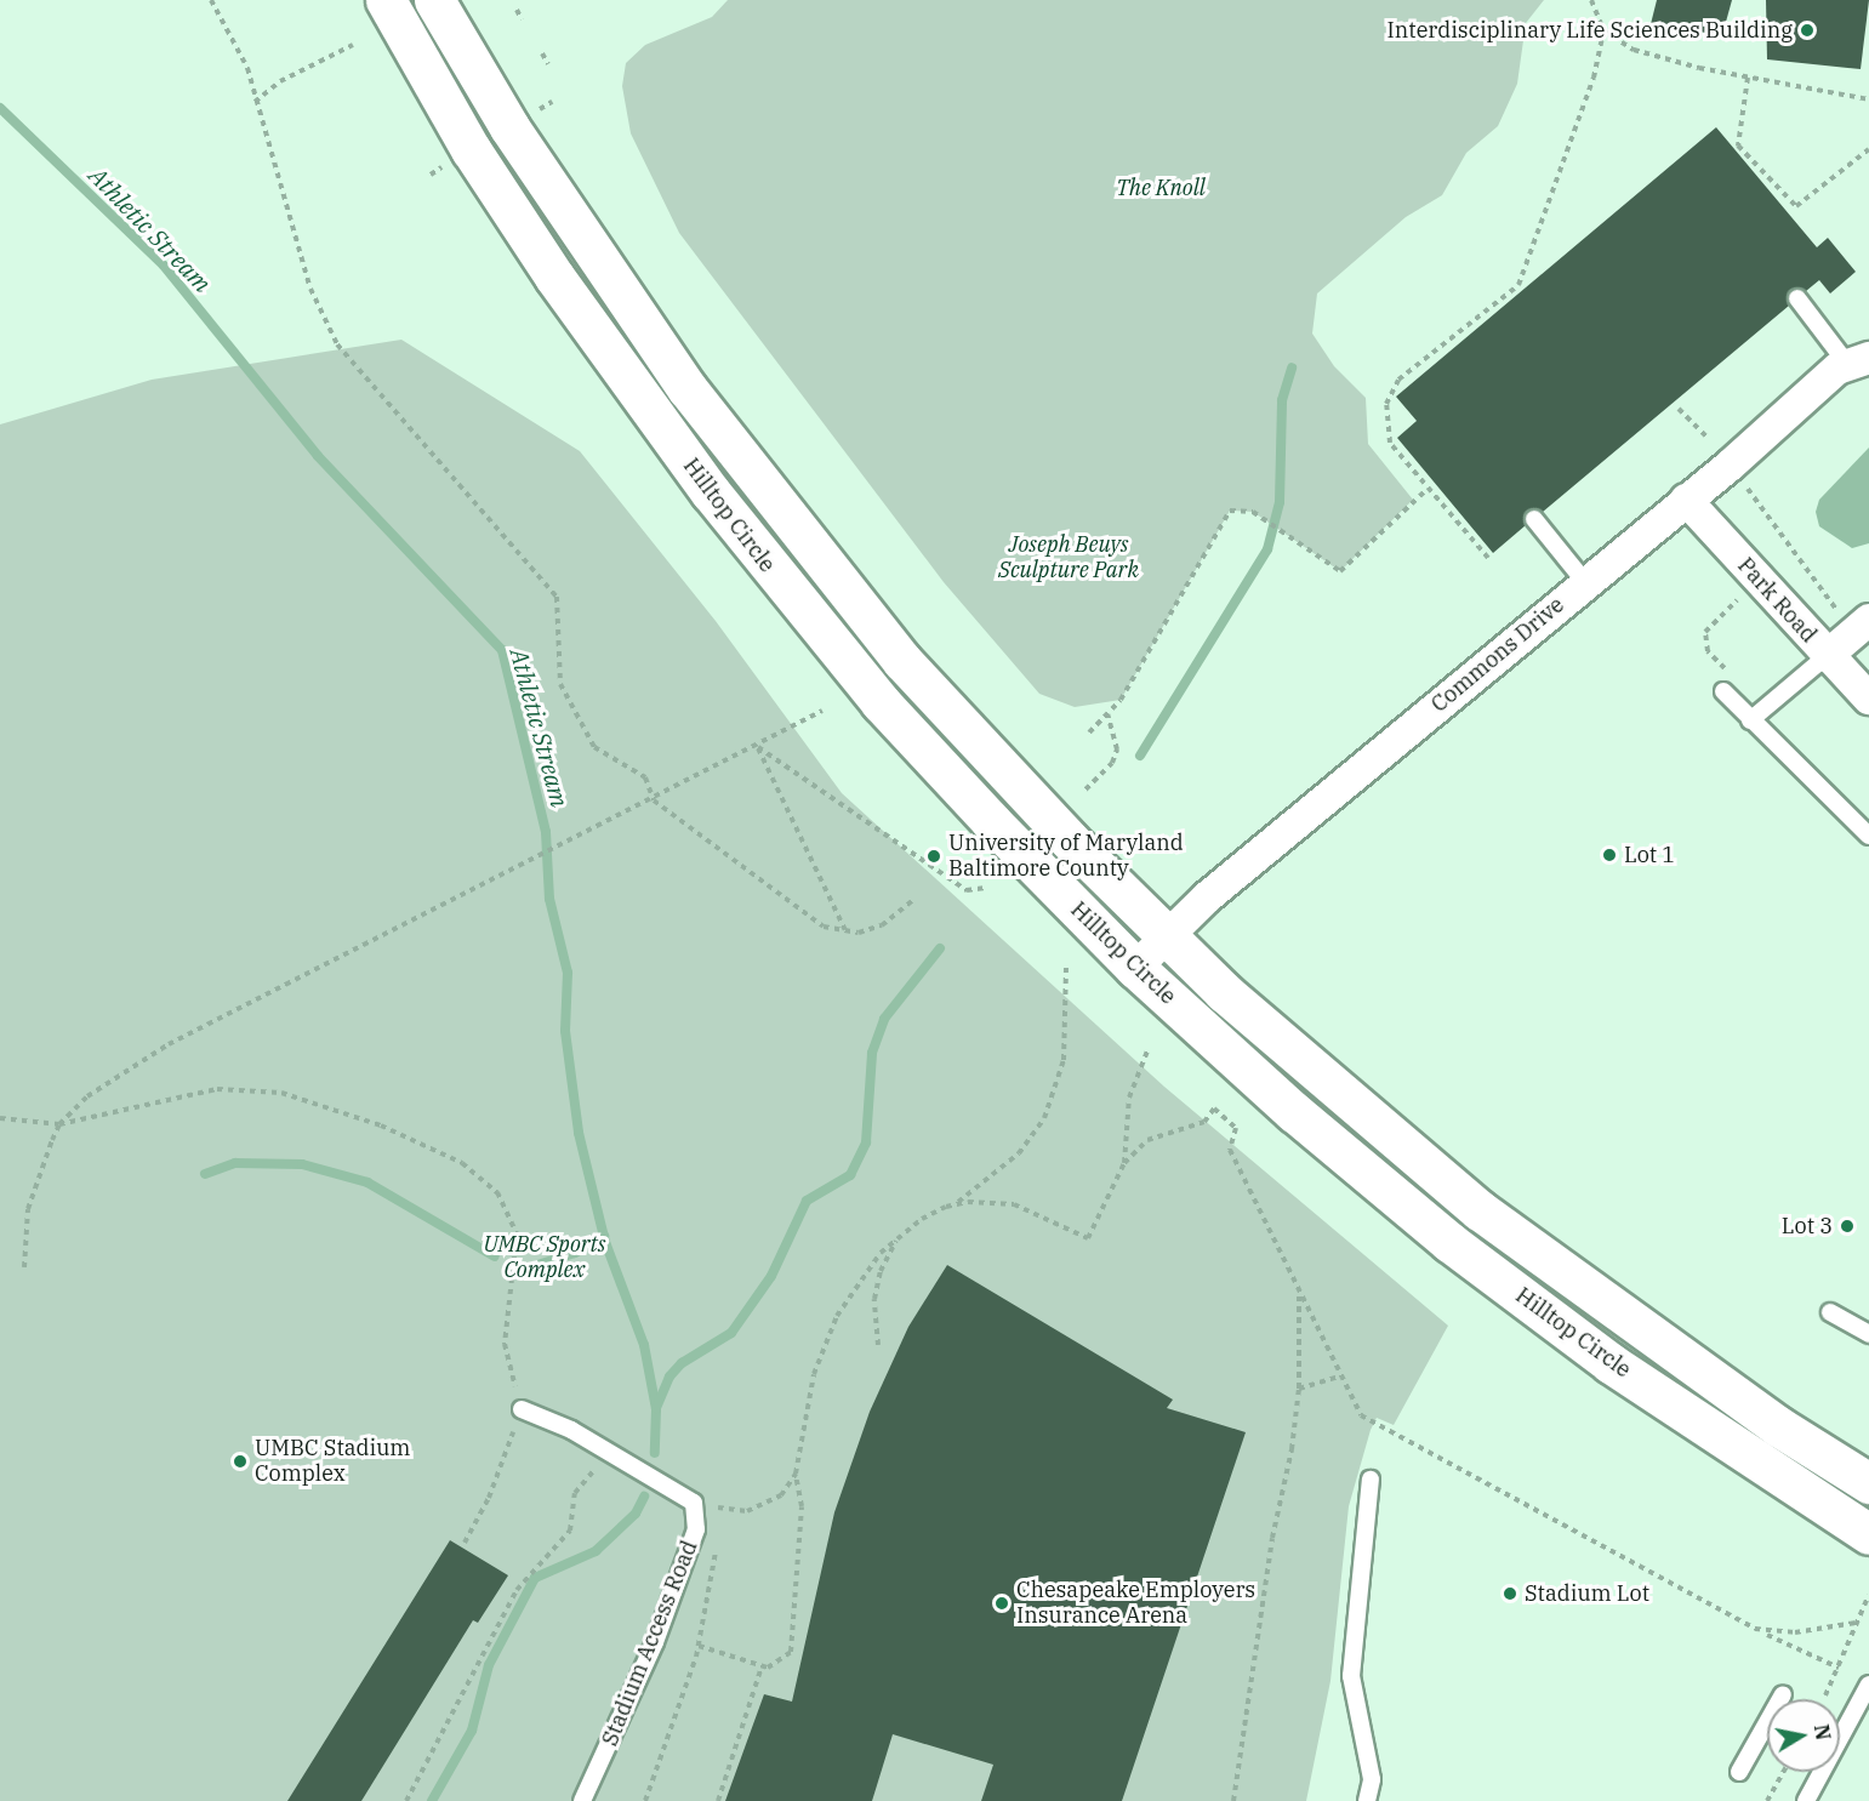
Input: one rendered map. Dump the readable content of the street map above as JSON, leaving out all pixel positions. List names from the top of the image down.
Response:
{
  "streets": {
    "street": ["Hilltop Circle", "Park Road", "Commons Drive"],
    "lane": ["Stadium Access Road"]
  },
  "crossings": [
    ["Hilltop Circle", "Commons Drive"],
    ["Park Road", "Commons Drive"]
  ],
  "water": ["Athletic Stream"],
  "parks": ["The Knoll", "Joseph Beuys Sculpture Park", "UMBC Sports Complex"],
  "places": [
    "Interdisciplinary Life Sciences Building",
    "Lot 1",
    "University of Maryland Baltimore County",
    "Lot 3",
    "UMBC Stadium Complex",
    "Stadium Lot",
    "Chesapeake Employers Insurance Arena"
  ],
  "north": "right"
}
